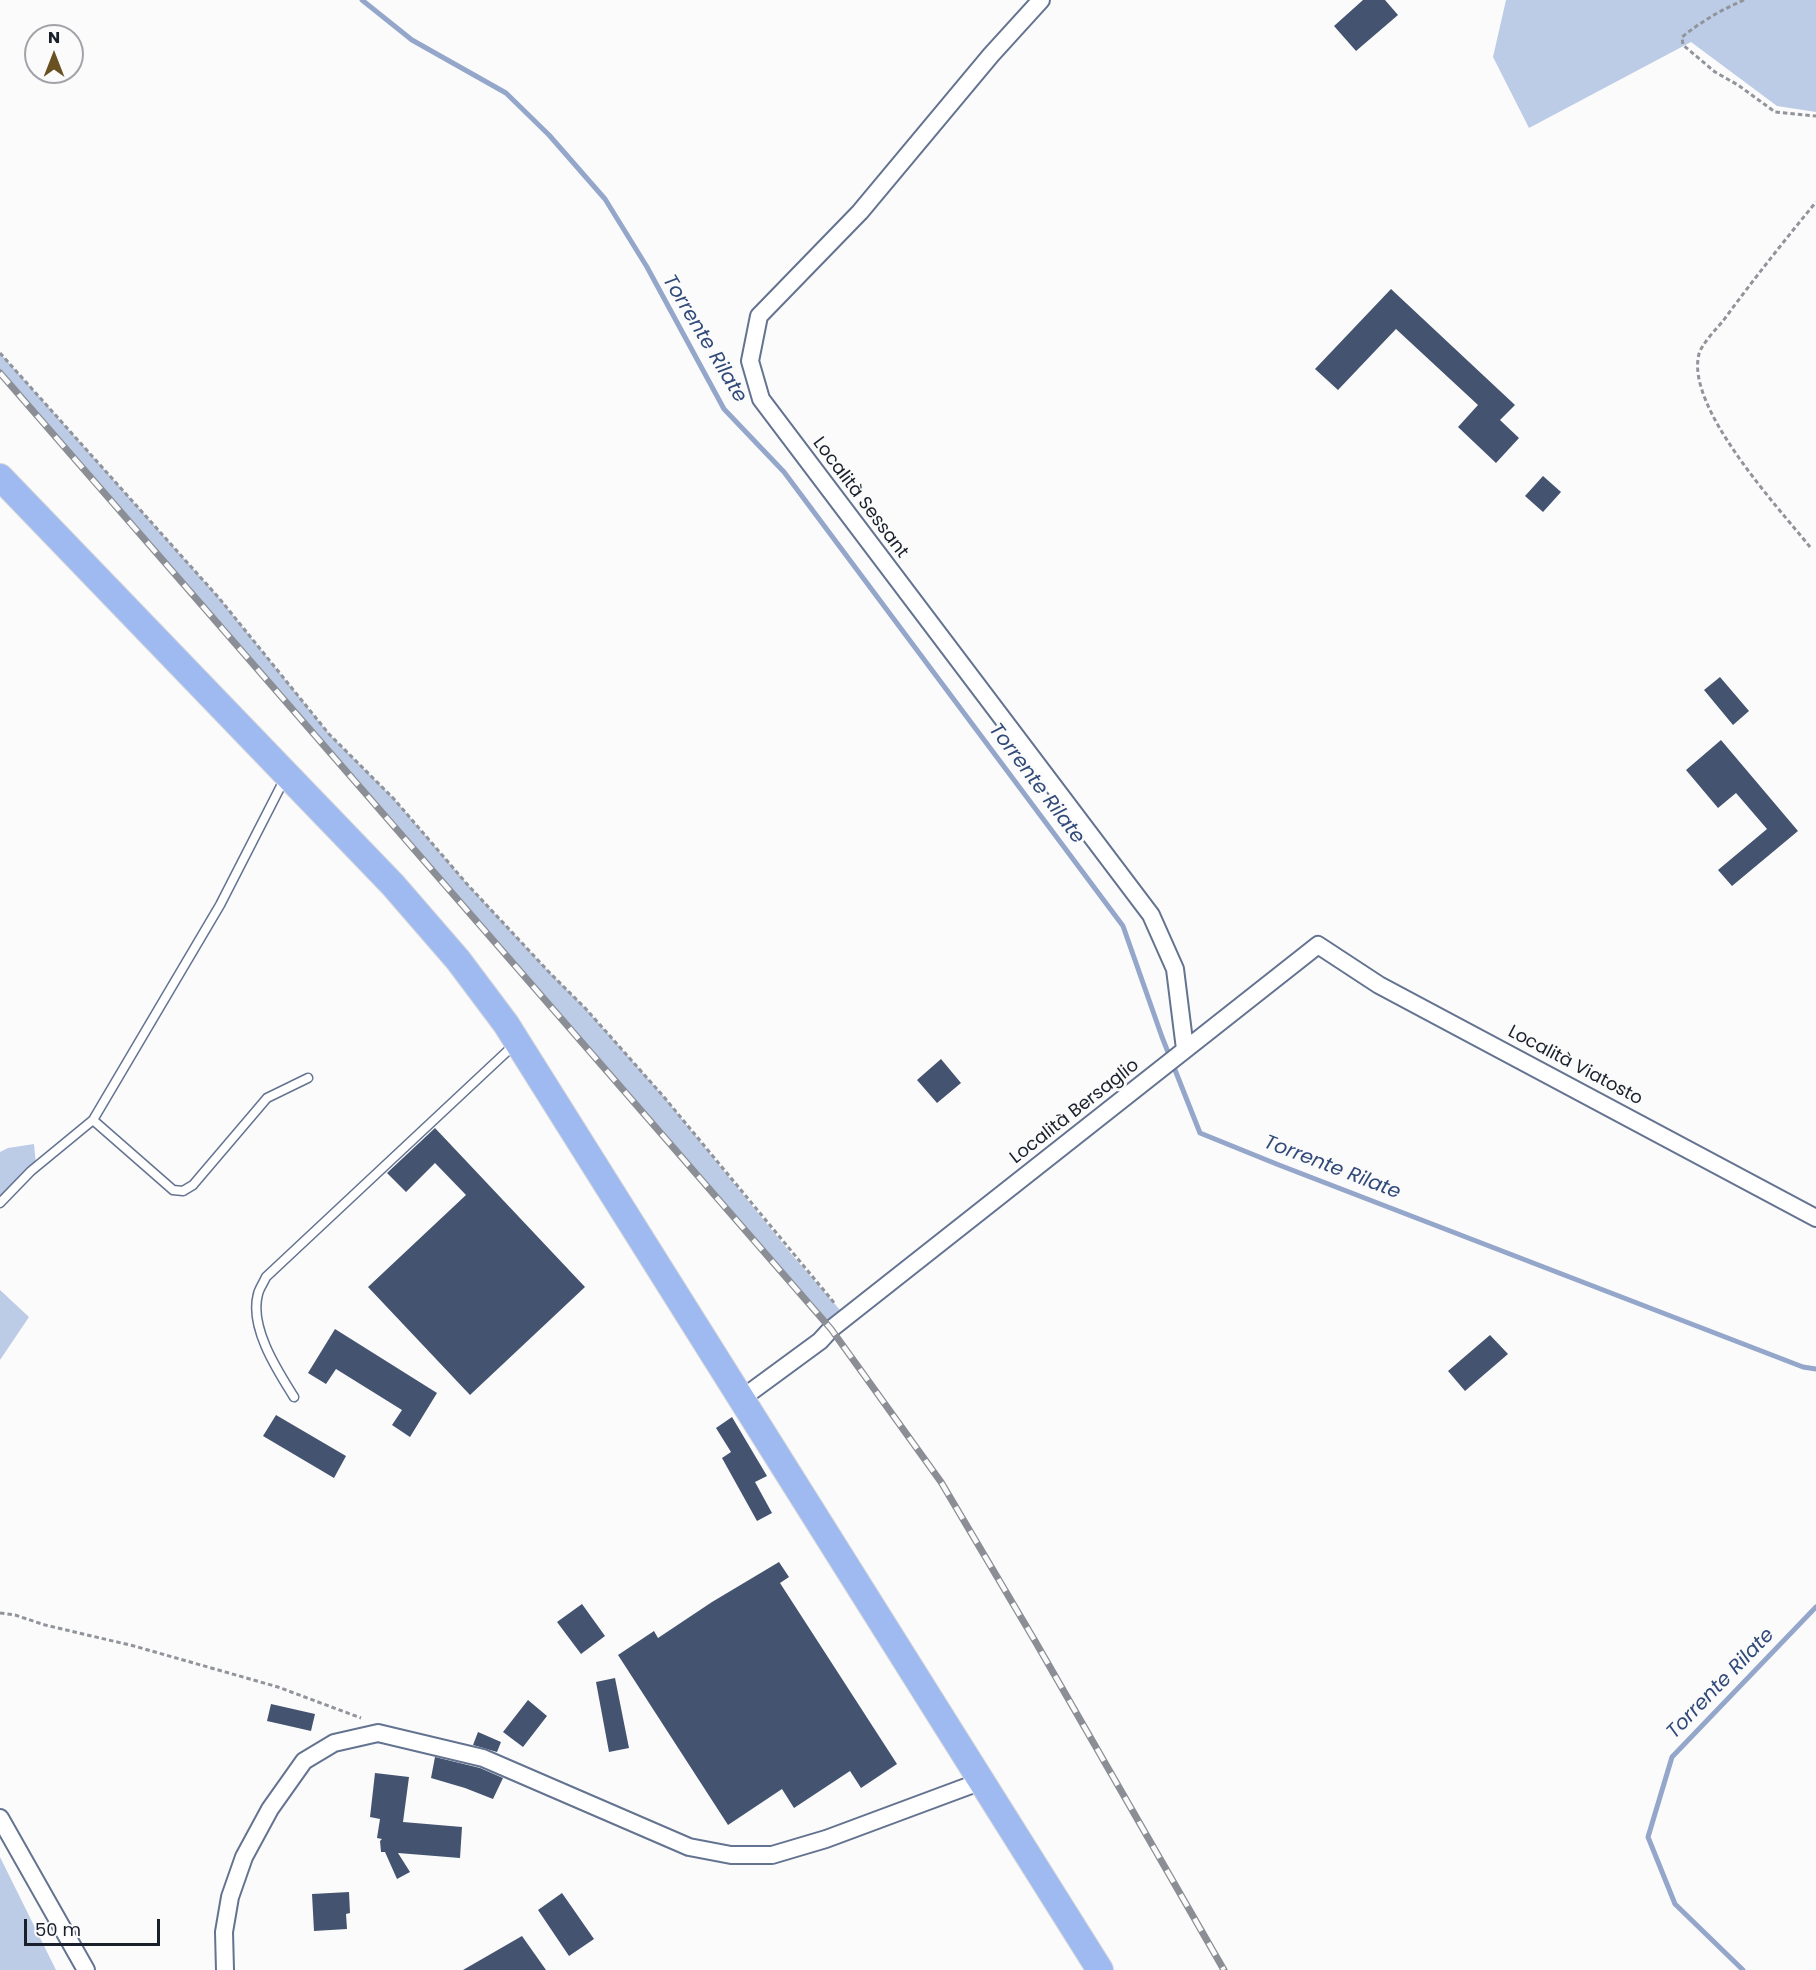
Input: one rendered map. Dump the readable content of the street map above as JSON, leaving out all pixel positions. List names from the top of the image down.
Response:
{
  "streets": {
    "street": ["Località Sessant", "Località Viatosto", "Località Bersaglio"]
  },
  "crossings": [
    ["Località Sessant", "Località Bersaglio"],
    ["Località Viatosto", "Località Bersaglio"]
  ],
  "water": ["Torrente Rilate"],
  "scale_bar": "50 m",
  "north": "top"
}
